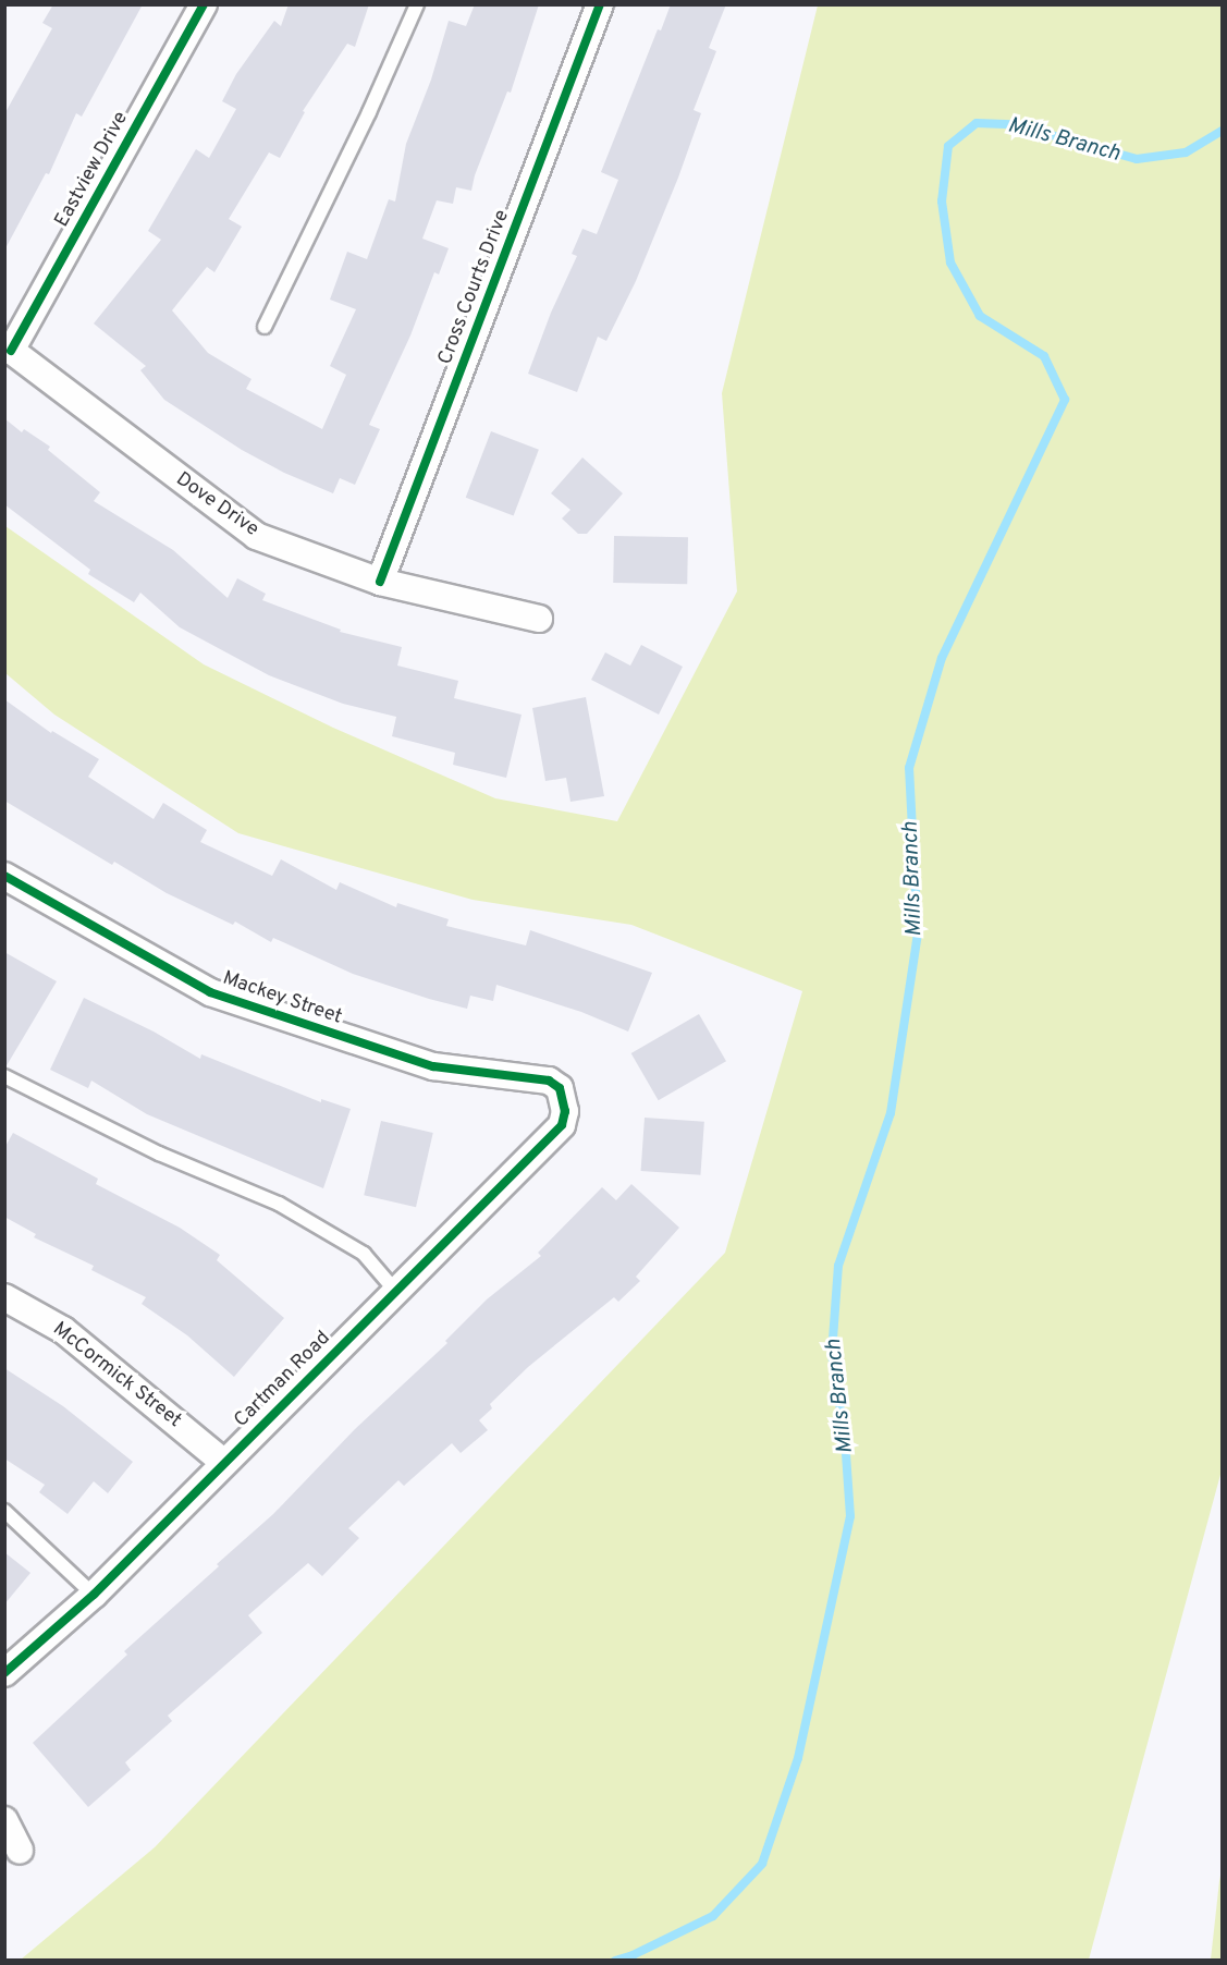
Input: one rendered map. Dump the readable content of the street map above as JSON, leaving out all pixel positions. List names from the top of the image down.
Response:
{
  "streets": {
    "street": [
      "Eastview Drive",
      "Cross Courts Drive",
      "Dove Drive",
      "Mackey Street",
      "McCormick Street",
      "Cartman Road"
    ]
  },
  "crossings": [
    ["Eastview Drive", "Dove Drive"],
    ["Cross Courts Drive", "Dove Drive"],
    ["Mackey Street", "Cartman Road"],
    ["McCormick Street", "Cartman Road"]
  ],
  "water": ["Mills Branch"]
}
